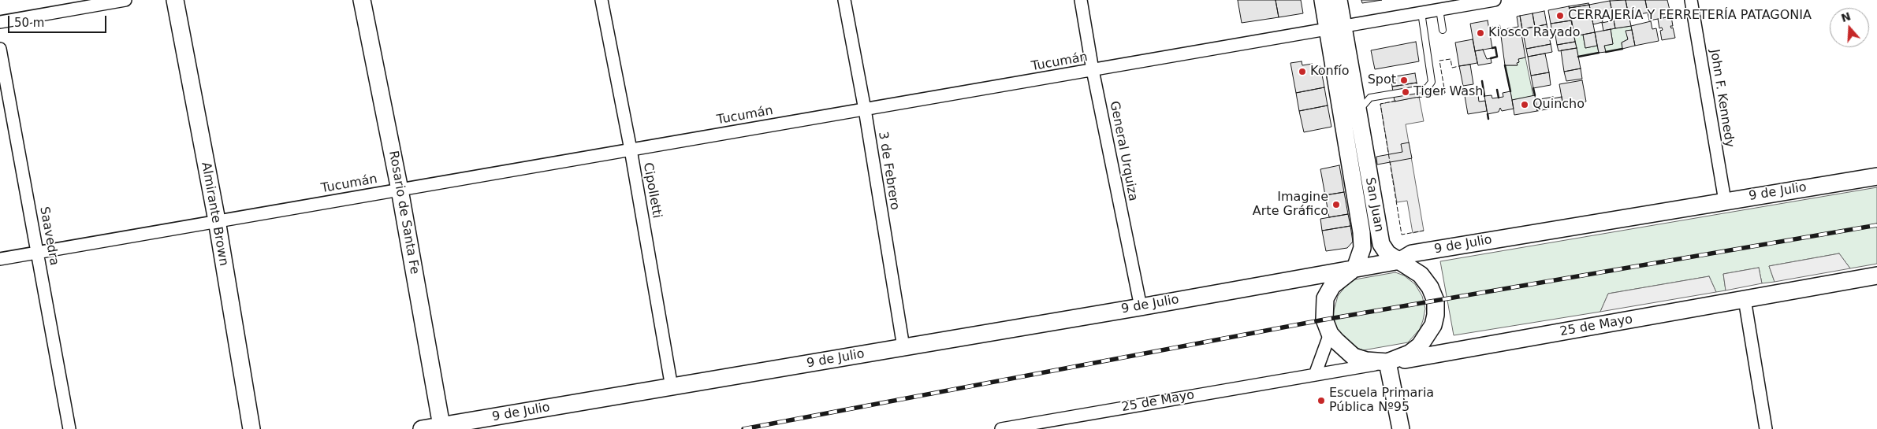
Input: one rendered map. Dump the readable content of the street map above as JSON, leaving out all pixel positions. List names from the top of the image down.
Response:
{
  "streets": {
    "main road": [
      "9 de Julio",
      "San Juan",
      "Rosario de Santa Fe",
      "Almirante Brown",
      "25 de Mayo"
    ],
    "street": [
      "Tucumán",
      "John F. Kennedy",
      "General Urquiza",
      "3 de Febrero",
      "Cipolletti",
      "Saavedra"
    ]
  },
  "crossings": [
    ["Tucumán", "General Urquiza"],
    ["Tucumán", "3 de Febrero"],
    ["Tucumán", "Cipolletti"],
    ["Tucumán", "San Juan"],
    ["Tucumán", "Rosario de Santa Fe"],
    ["Tucumán", "Almirante Brown"],
    ["Tucumán", "Saavedra"],
    ["John F. Kennedy", "9 de Julio"],
    ["General Urquiza", "9 de Julio"],
    ["3 de Febrero", "9 de Julio"],
    ["Cipolletti", "9 de Julio"],
    ["9 de Julio", "San Juan"],
    ["9 de Julio", "Rosario de Santa Fe"],
    ["9 de Julio", "25 de Mayo"],
    ["San Juan", "25 de Mayo"]
  ],
  "places": [
    "CERRAJERÍA Y FERRETERÍA PATAGONIA",
    "Kiosco Rayado",
    "Konfío",
    "Spot",
    "Tiger Wash",
    "Quincho",
    "Imagine Arte Gráfico",
    "Escuela Primaria Pública Nº95"
  ],
  "scale_bar": "50 m",
  "north": "top"
}
